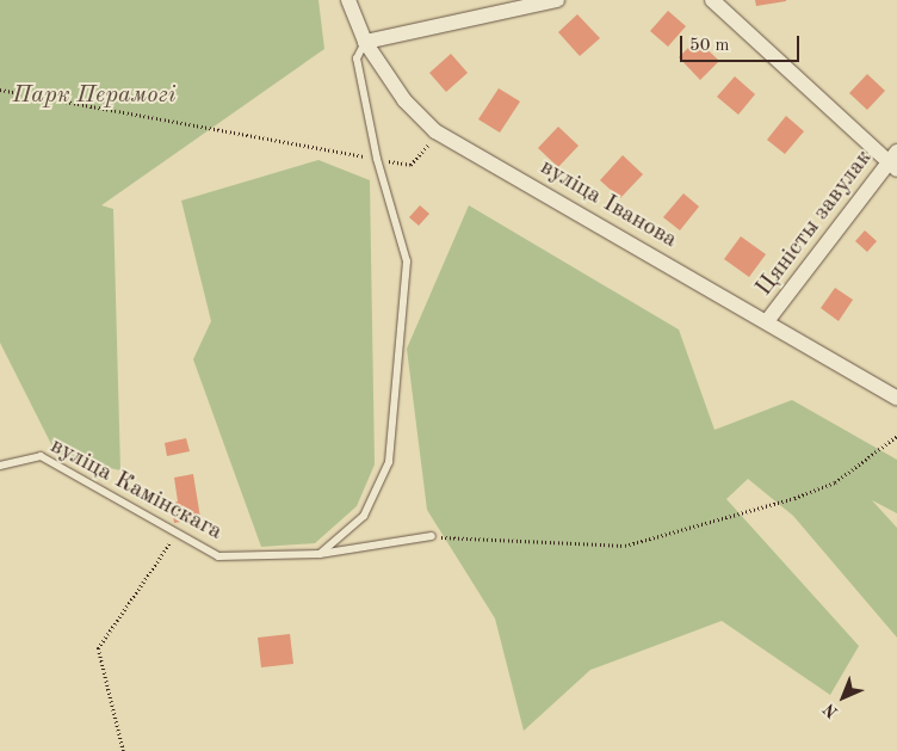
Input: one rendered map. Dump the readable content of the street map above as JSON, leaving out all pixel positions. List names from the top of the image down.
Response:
{
  "streets": {
    "street": ["вуліца Іванова", "Цяністы завулак"],
    "lane": ["вуліца Камінскага"]
  },
  "crossings": [
    ["вуліца Іванова", "Цяністы завулак"]
  ],
  "parks": ["Парк Перамогі"],
  "scale_bar": "50 m",
  "north": "bottom left"
}
